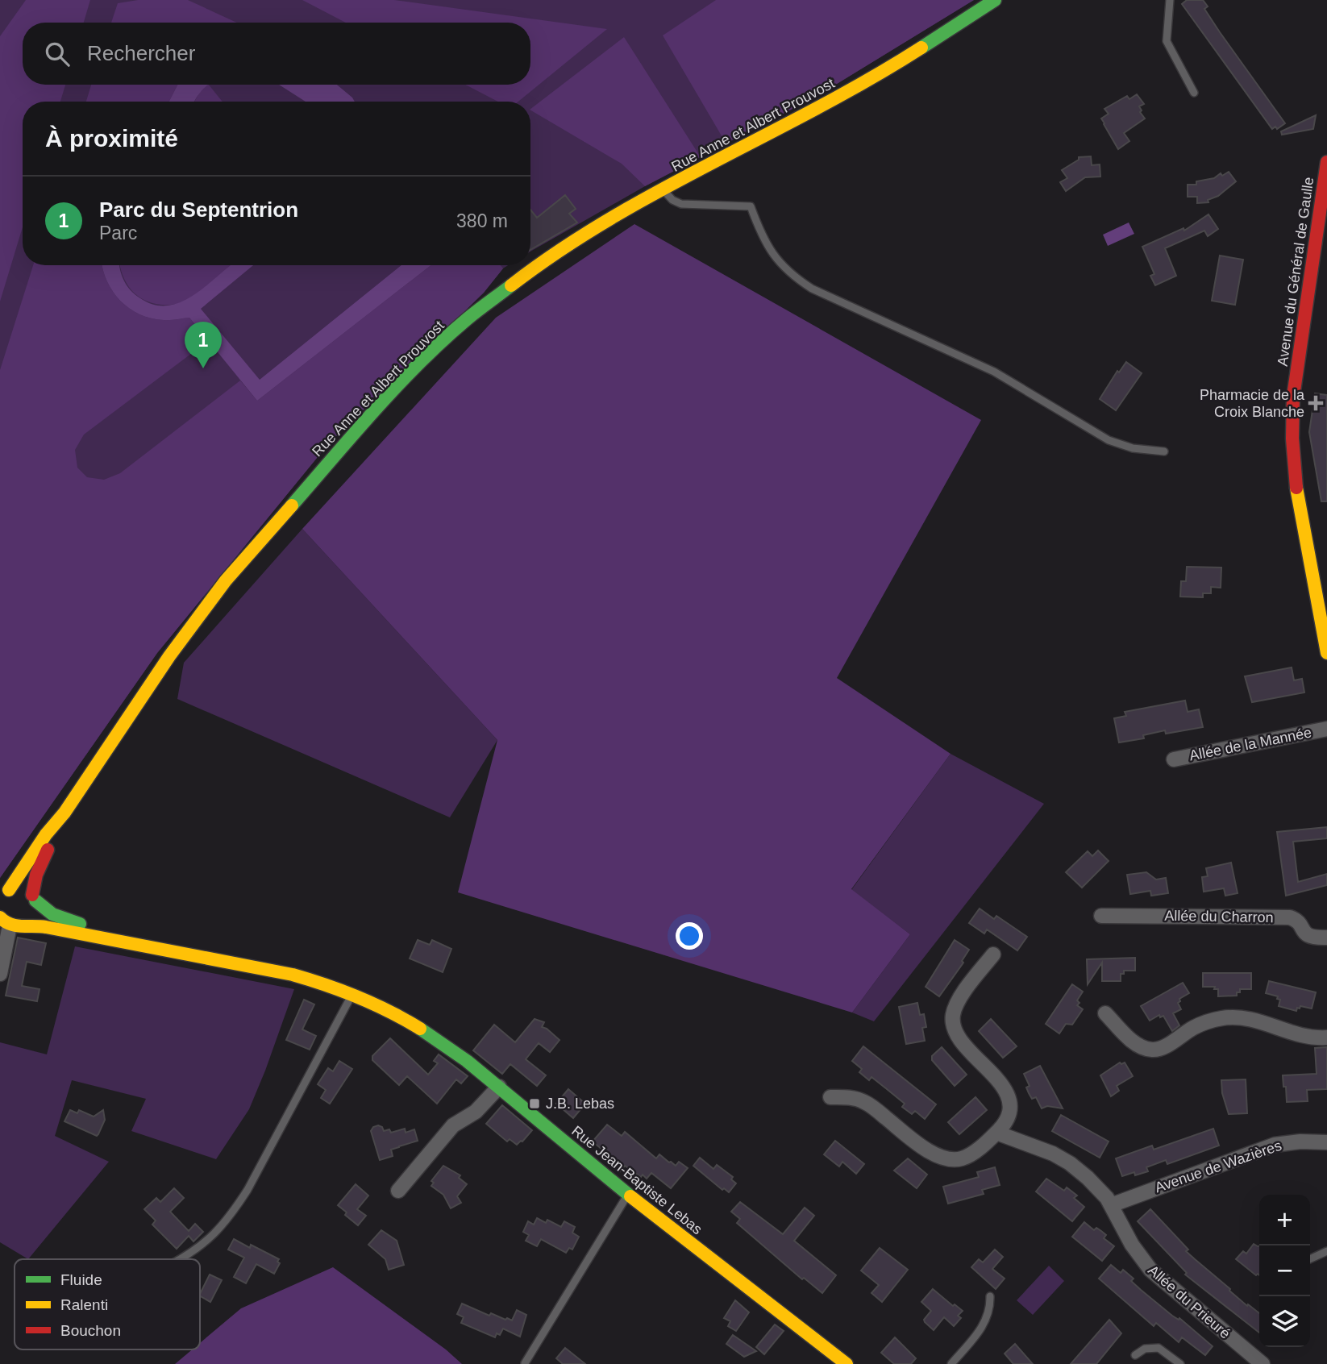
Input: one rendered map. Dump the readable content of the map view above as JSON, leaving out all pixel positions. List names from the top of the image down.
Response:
{
  "streets": {
    "main road": ["Rue Anne et Albert Prouvost", "Avenue du Général de Gaulle", "Rue Jean-Baptiste Lebas"],
    "street": [
      "Allée de la Mannée",
      "Allée du Charron",
      "Avenue de Wazières",
      "Allée du Prieuré"
    ]
  },
  "crossings": [
    ["Rue Anne et Albert Prouvost", "Rue Jean-Baptiste Lebas"],
    ["Avenue de Wazières", "Allée du Prieuré"]
  ],
  "places": {
    "health": ["Pharmacie de la Croix Blanche"],
    "transit": ["J.B. Lebas"]
  },
  "legend": ["Fluide", "Ralenti", "Bouchon"],
  "page": {
    "search": "Rechercher",
    "heading": "À proximité",
    "list": [
      {
        "mark": "1",
        "name": "Parc du Septentrion",
        "note": "Parc",
        "value": "380 m"
      }
    ],
    "pins": "1",
    "map_buttons": ["+", "−"]
  }
}
